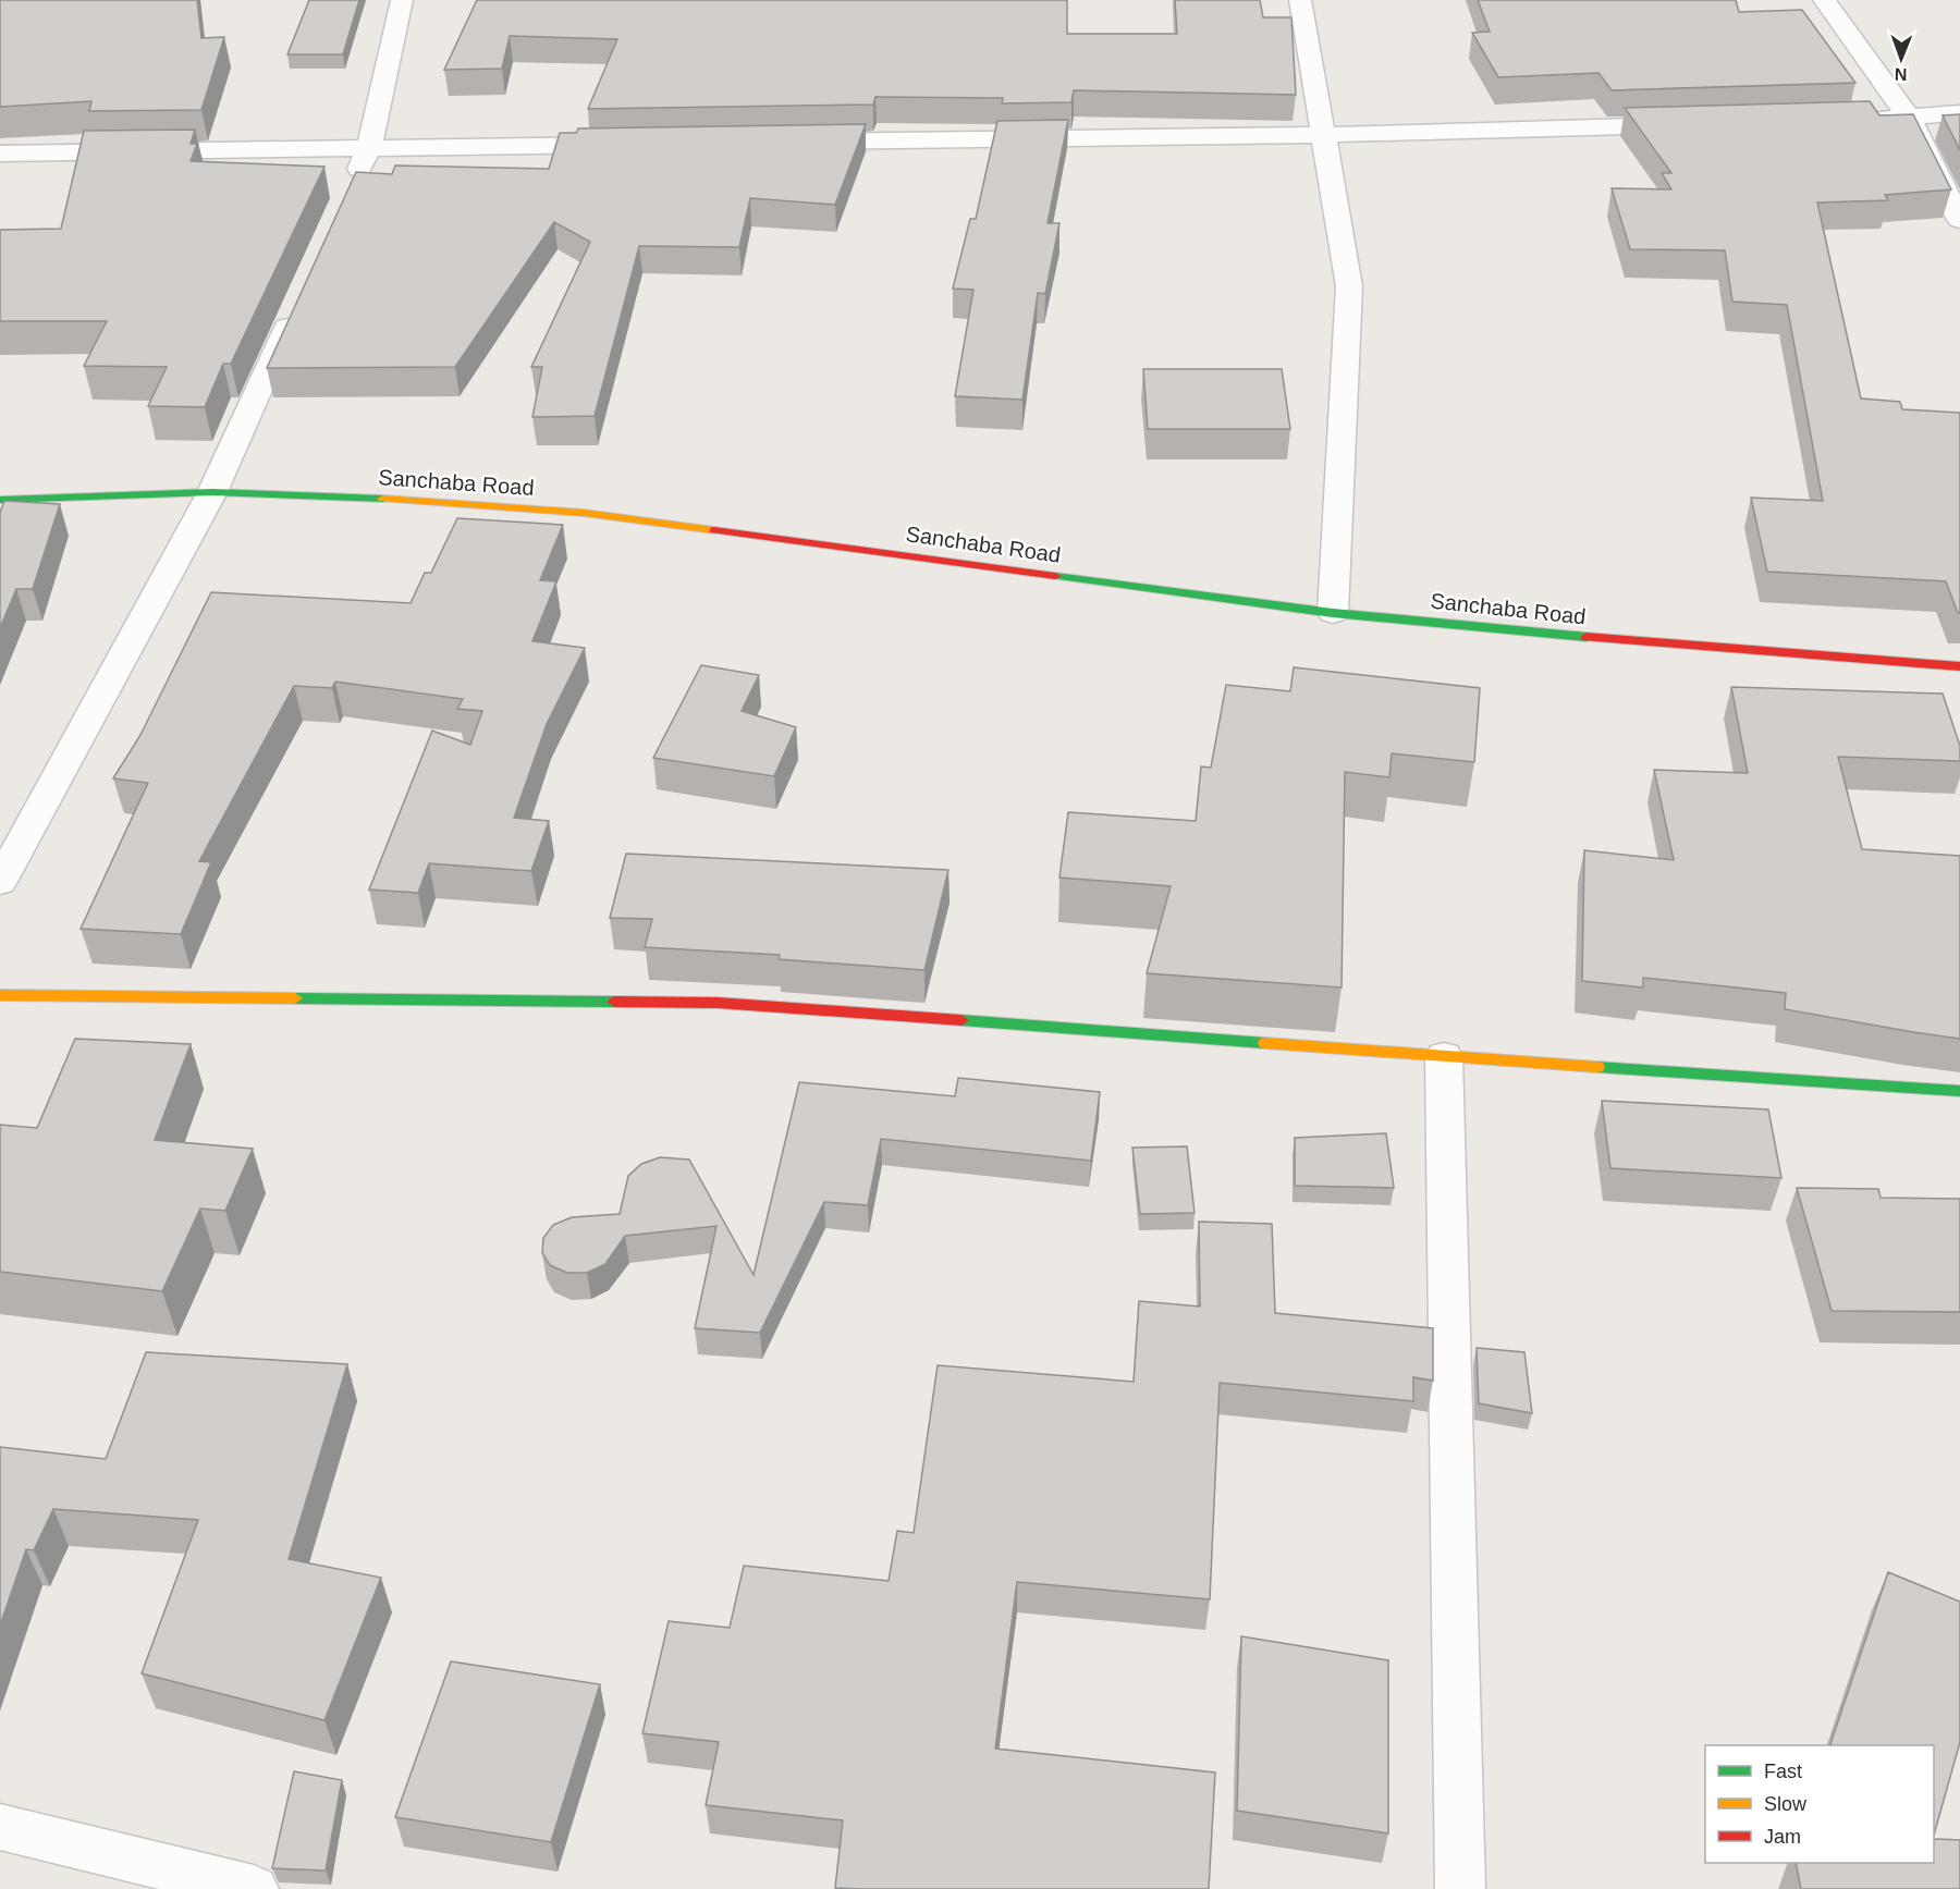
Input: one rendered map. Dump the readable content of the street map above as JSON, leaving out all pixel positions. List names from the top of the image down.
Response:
{
  "streets": {
    "street": ["Sanchaba Road"]
  },
  "legend": ["Fast", "Slow", "Jam"],
  "north": "bottom"
}
